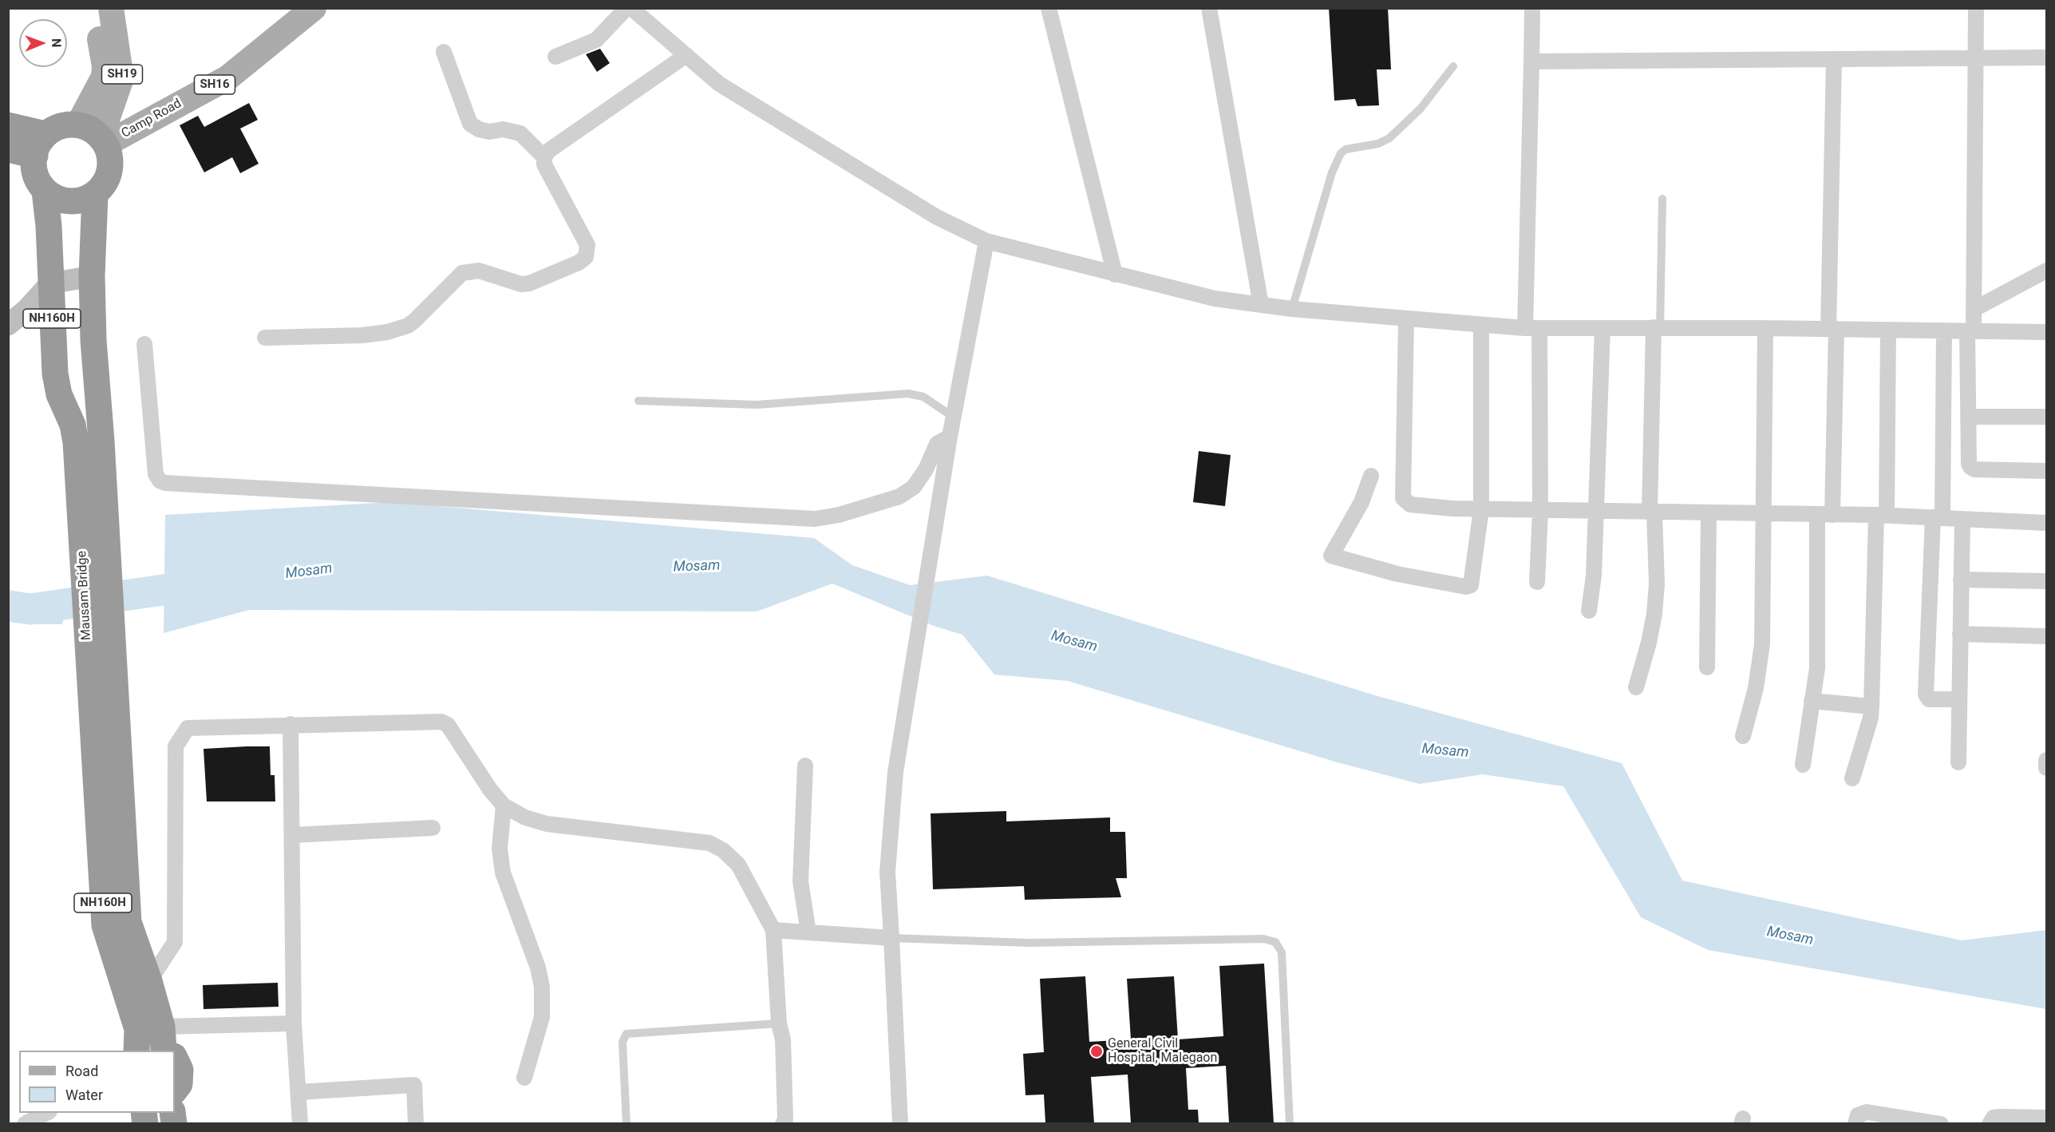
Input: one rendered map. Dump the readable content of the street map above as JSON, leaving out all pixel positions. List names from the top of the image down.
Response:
{
  "streets": {
    "highway": ["NH160H", "Mausam Bridge"],
    "main road": ["SH19", "SH16", "Camp Road"]
  },
  "crossings": [
    ["SH19", "Camp Road"],
    ["SH19", "NH160H"],
    ["Camp Road", "NH160H"],
    ["NH160H", "Mausam Bridge"]
  ],
  "water": ["Mosam"],
  "places": ["General Civil Hospital, Malegaon"],
  "legend": ["Road", "Water"],
  "north": "right"
}
